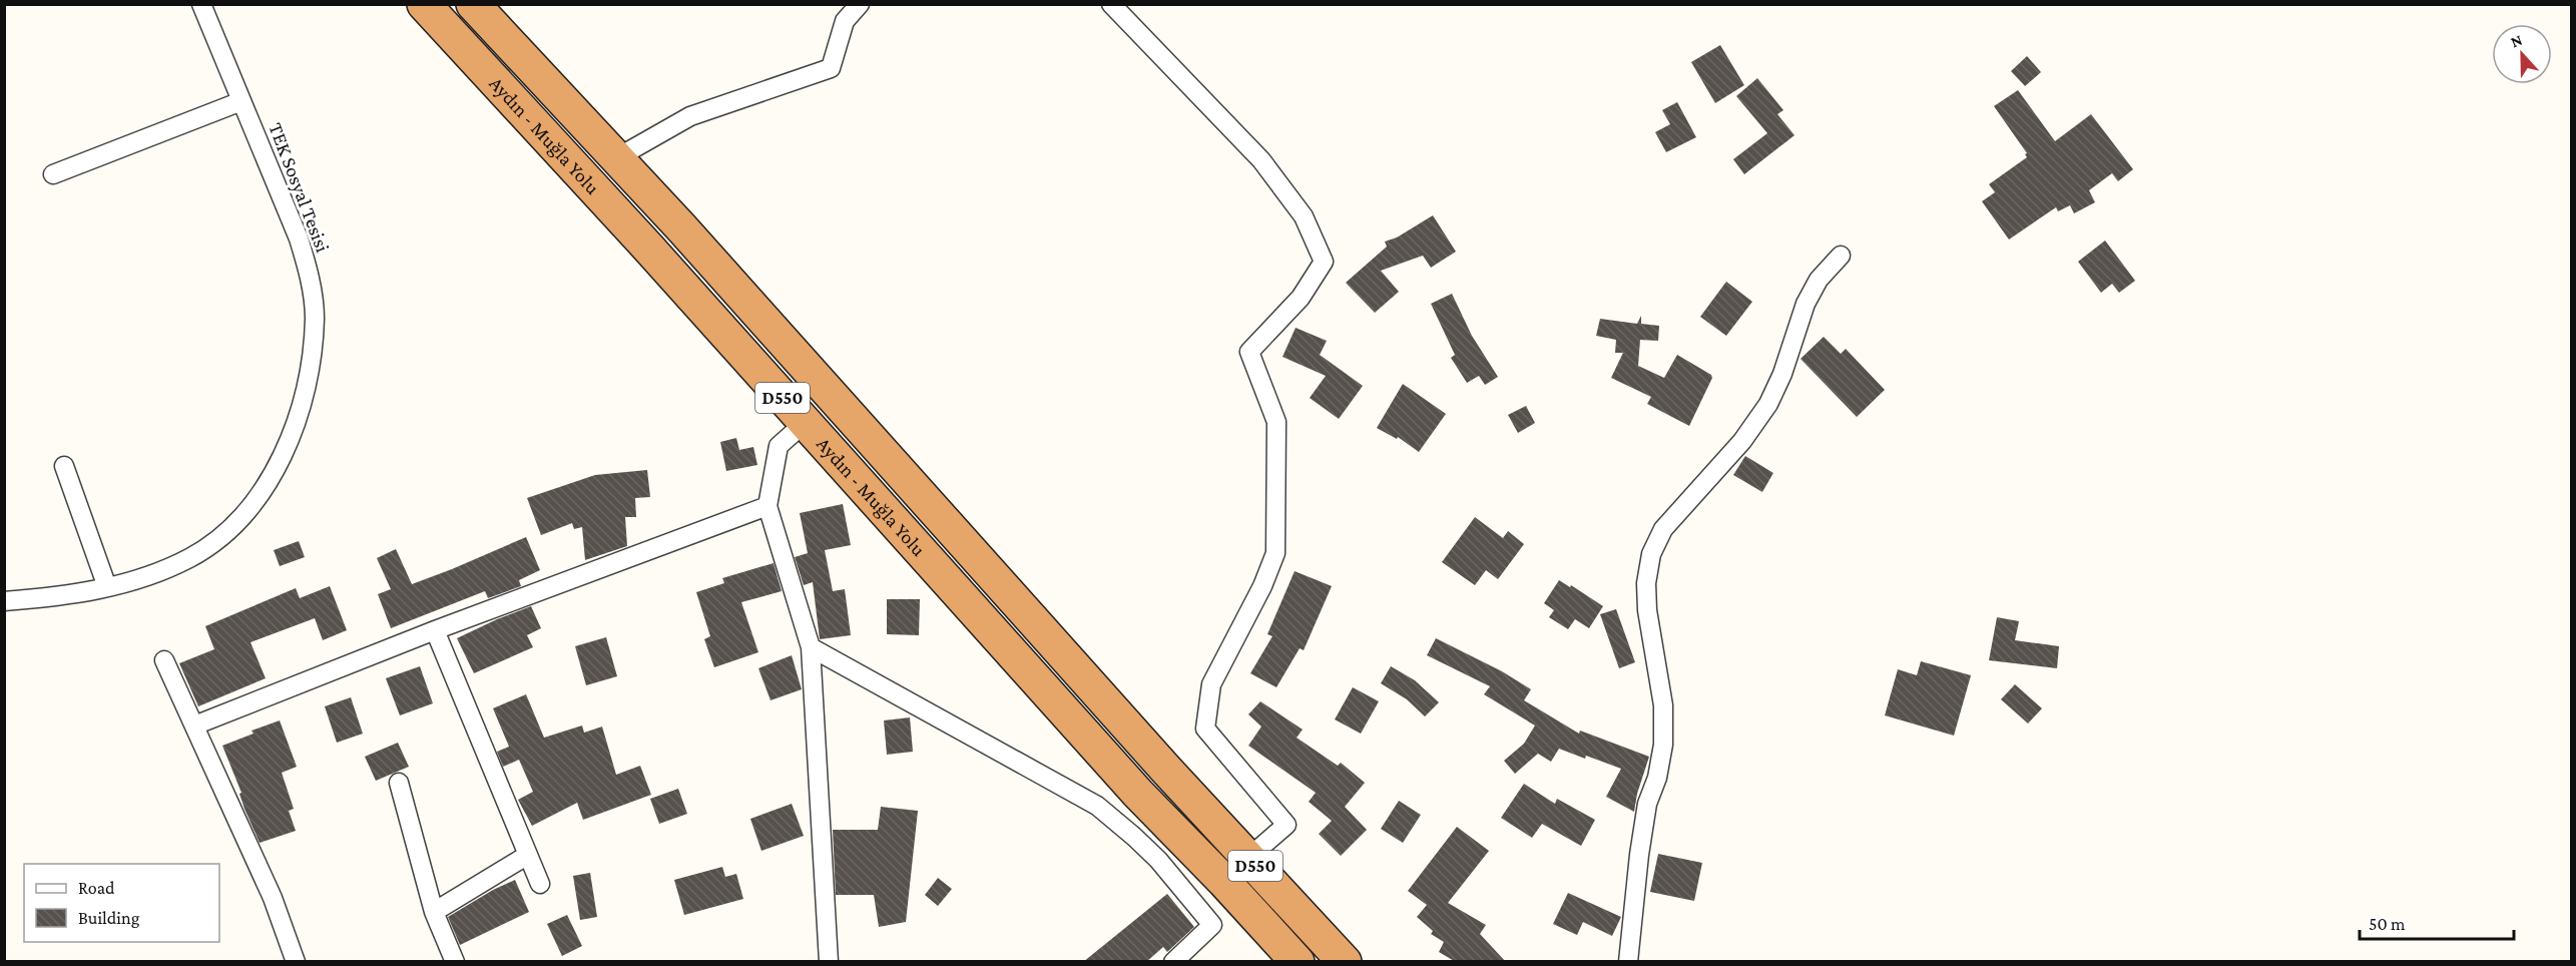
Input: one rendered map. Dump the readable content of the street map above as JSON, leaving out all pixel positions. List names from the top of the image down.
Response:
{
  "streets": {
    "highway": ["Aydın - Muğla Yolu", "D550"],
    "street": ["TEK Sosyal Tesisi"]
  },
  "legend": ["Road", "Building"],
  "scale_bar": "50 m",
  "north": "top"
}
